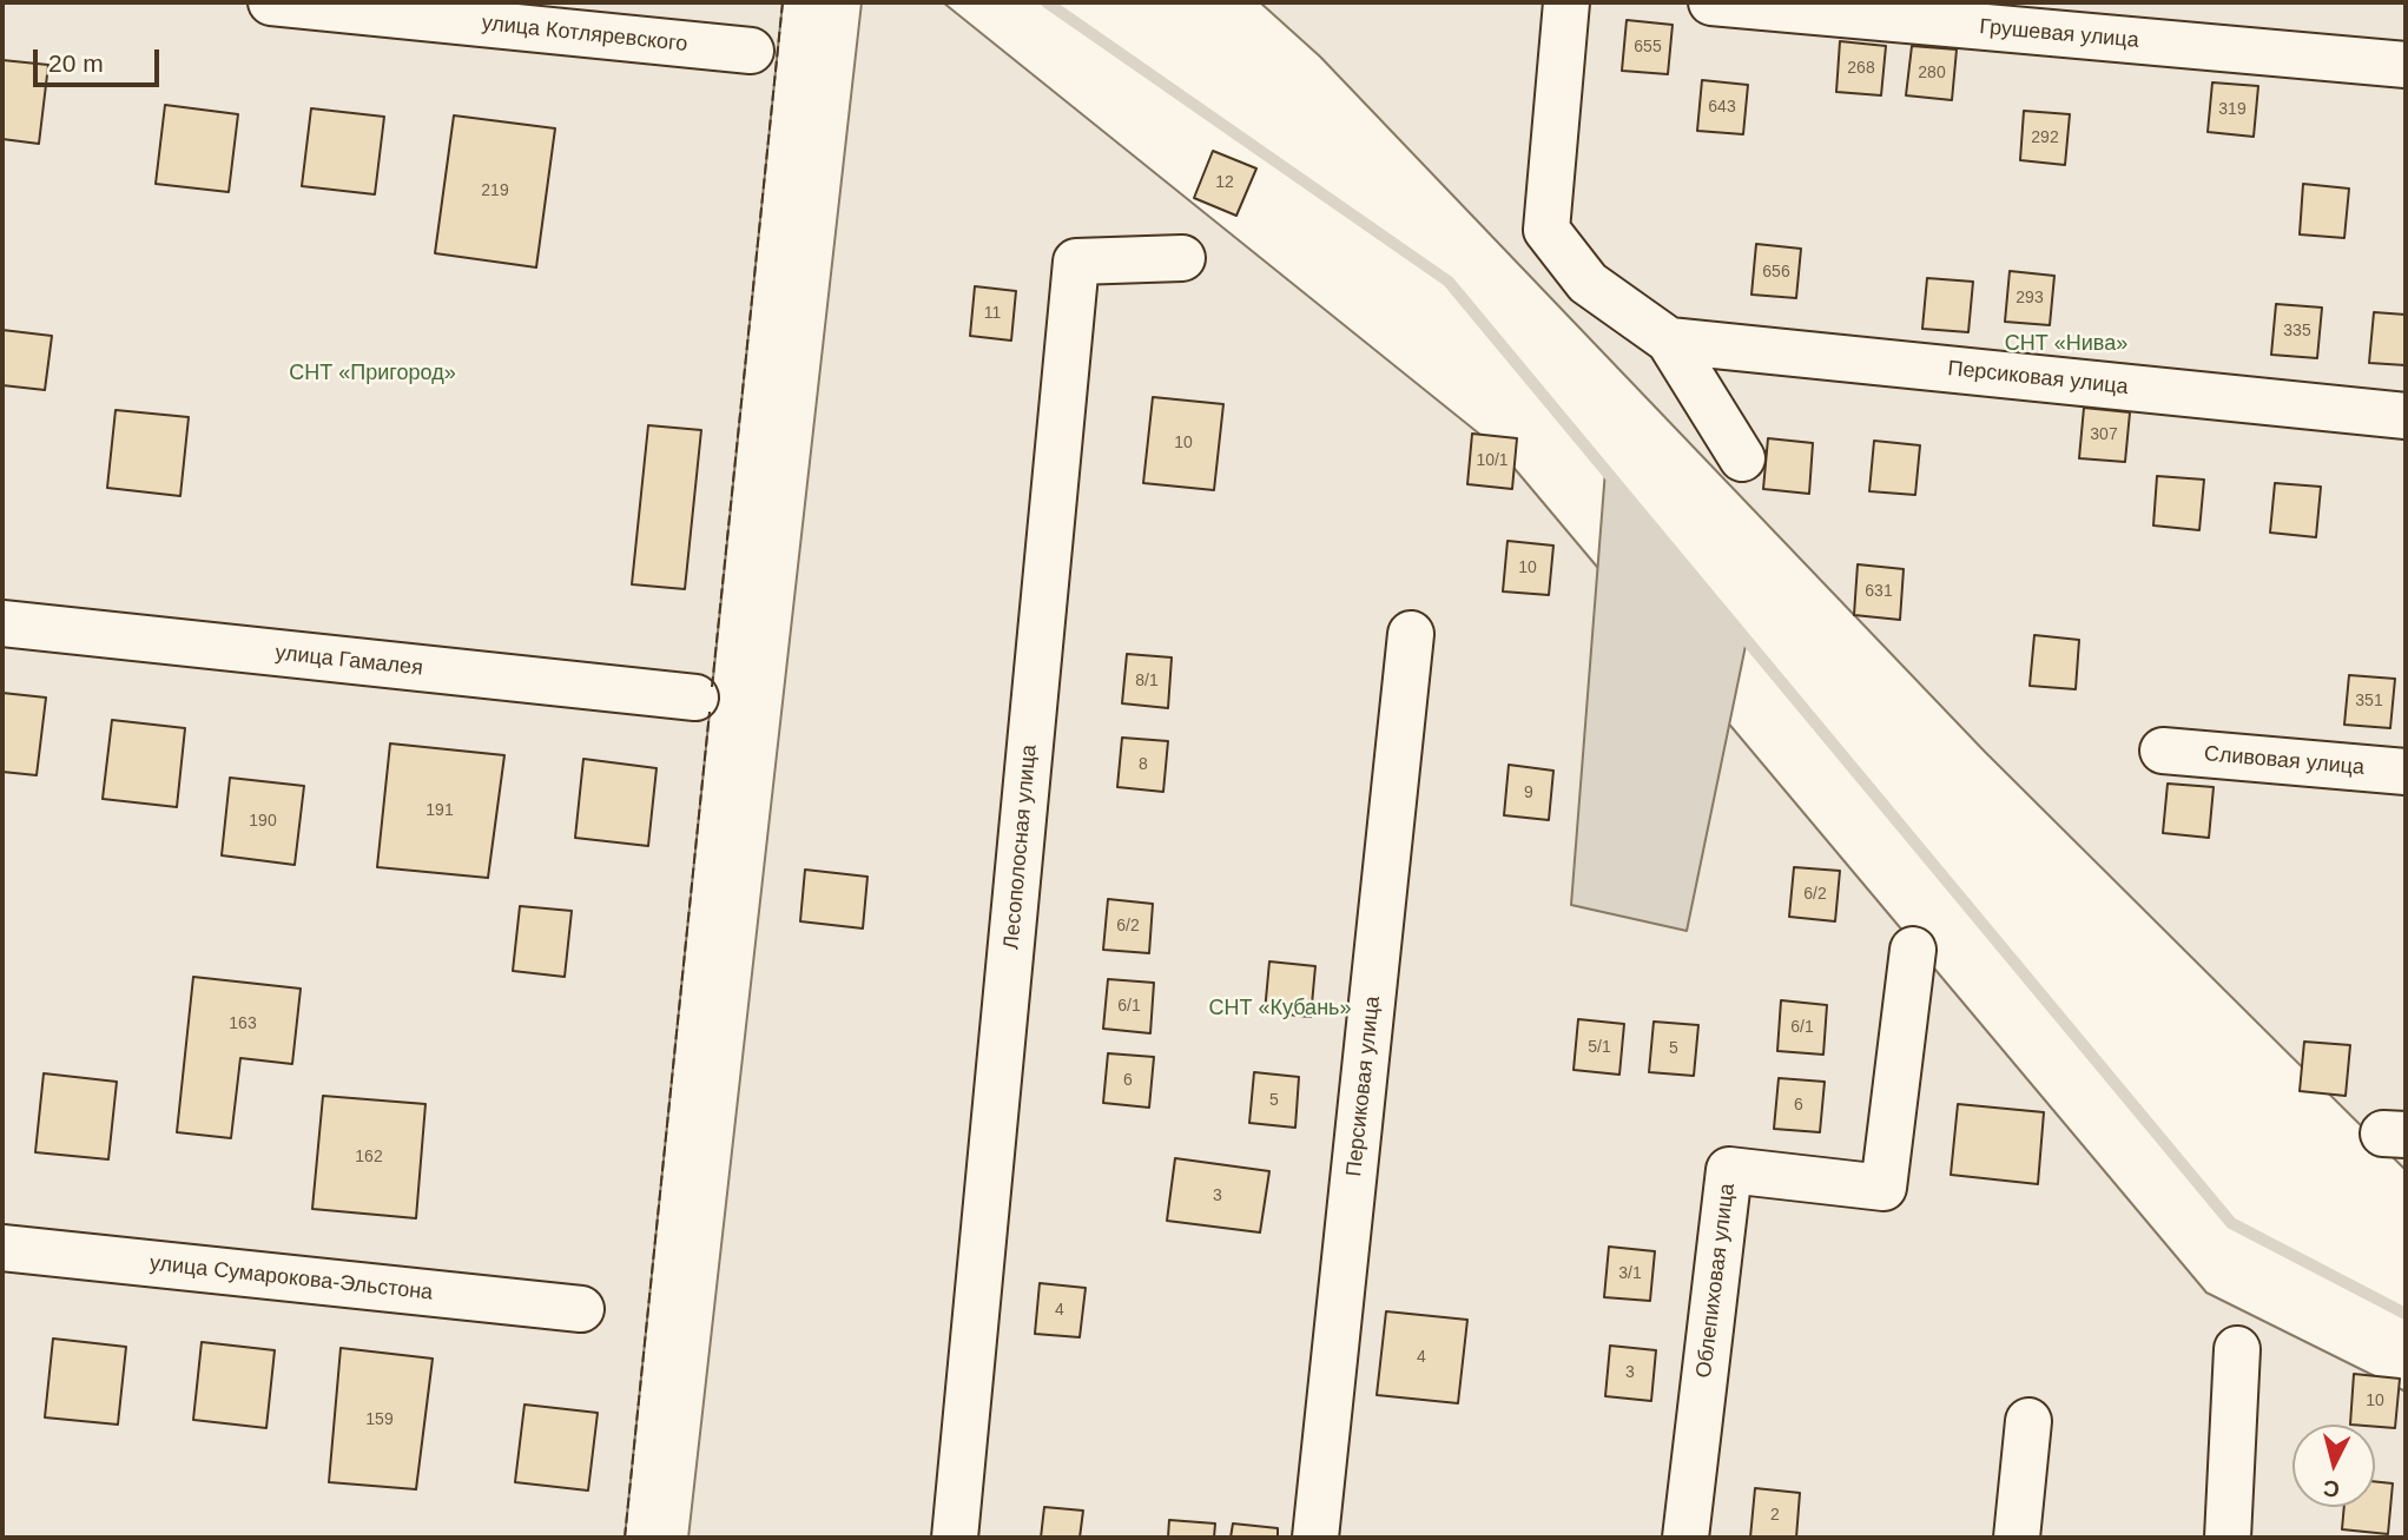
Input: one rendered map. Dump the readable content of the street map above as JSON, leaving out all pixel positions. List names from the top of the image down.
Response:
{
  "streets": {
    "street": [
      "улица Котляревского",
      "Грушевая улица",
      "Персиковая улица",
      "улица Гамалея",
      "Сливовая улица",
      "Лесополосная улица",
      "улица Сумарокова-Эльстона",
      "Облепиховая улица"
    ]
  },
  "parks": ["СНТ «Нива»", "СНТ «Пригород»", "СНТ «Кубань»"],
  "house_numbers": [
    "655",
    "268",
    "280",
    "643",
    "319",
    "292",
    "12",
    "219",
    "656",
    "293",
    "11",
    "335",
    "307",
    "10",
    "10/1",
    "10",
    "631",
    "8/1",
    "351",
    "8",
    "9",
    "191",
    "190",
    "6/2",
    "6/2",
    "6/1",
    "163",
    "6/1",
    "5/1",
    "5",
    "6",
    "5",
    "6",
    "162",
    "3",
    "3/1",
    "4",
    "4",
    "3",
    "10",
    "159",
    "2"
  ],
  "scale_bar": "20 m",
  "north": "bottom"
}
